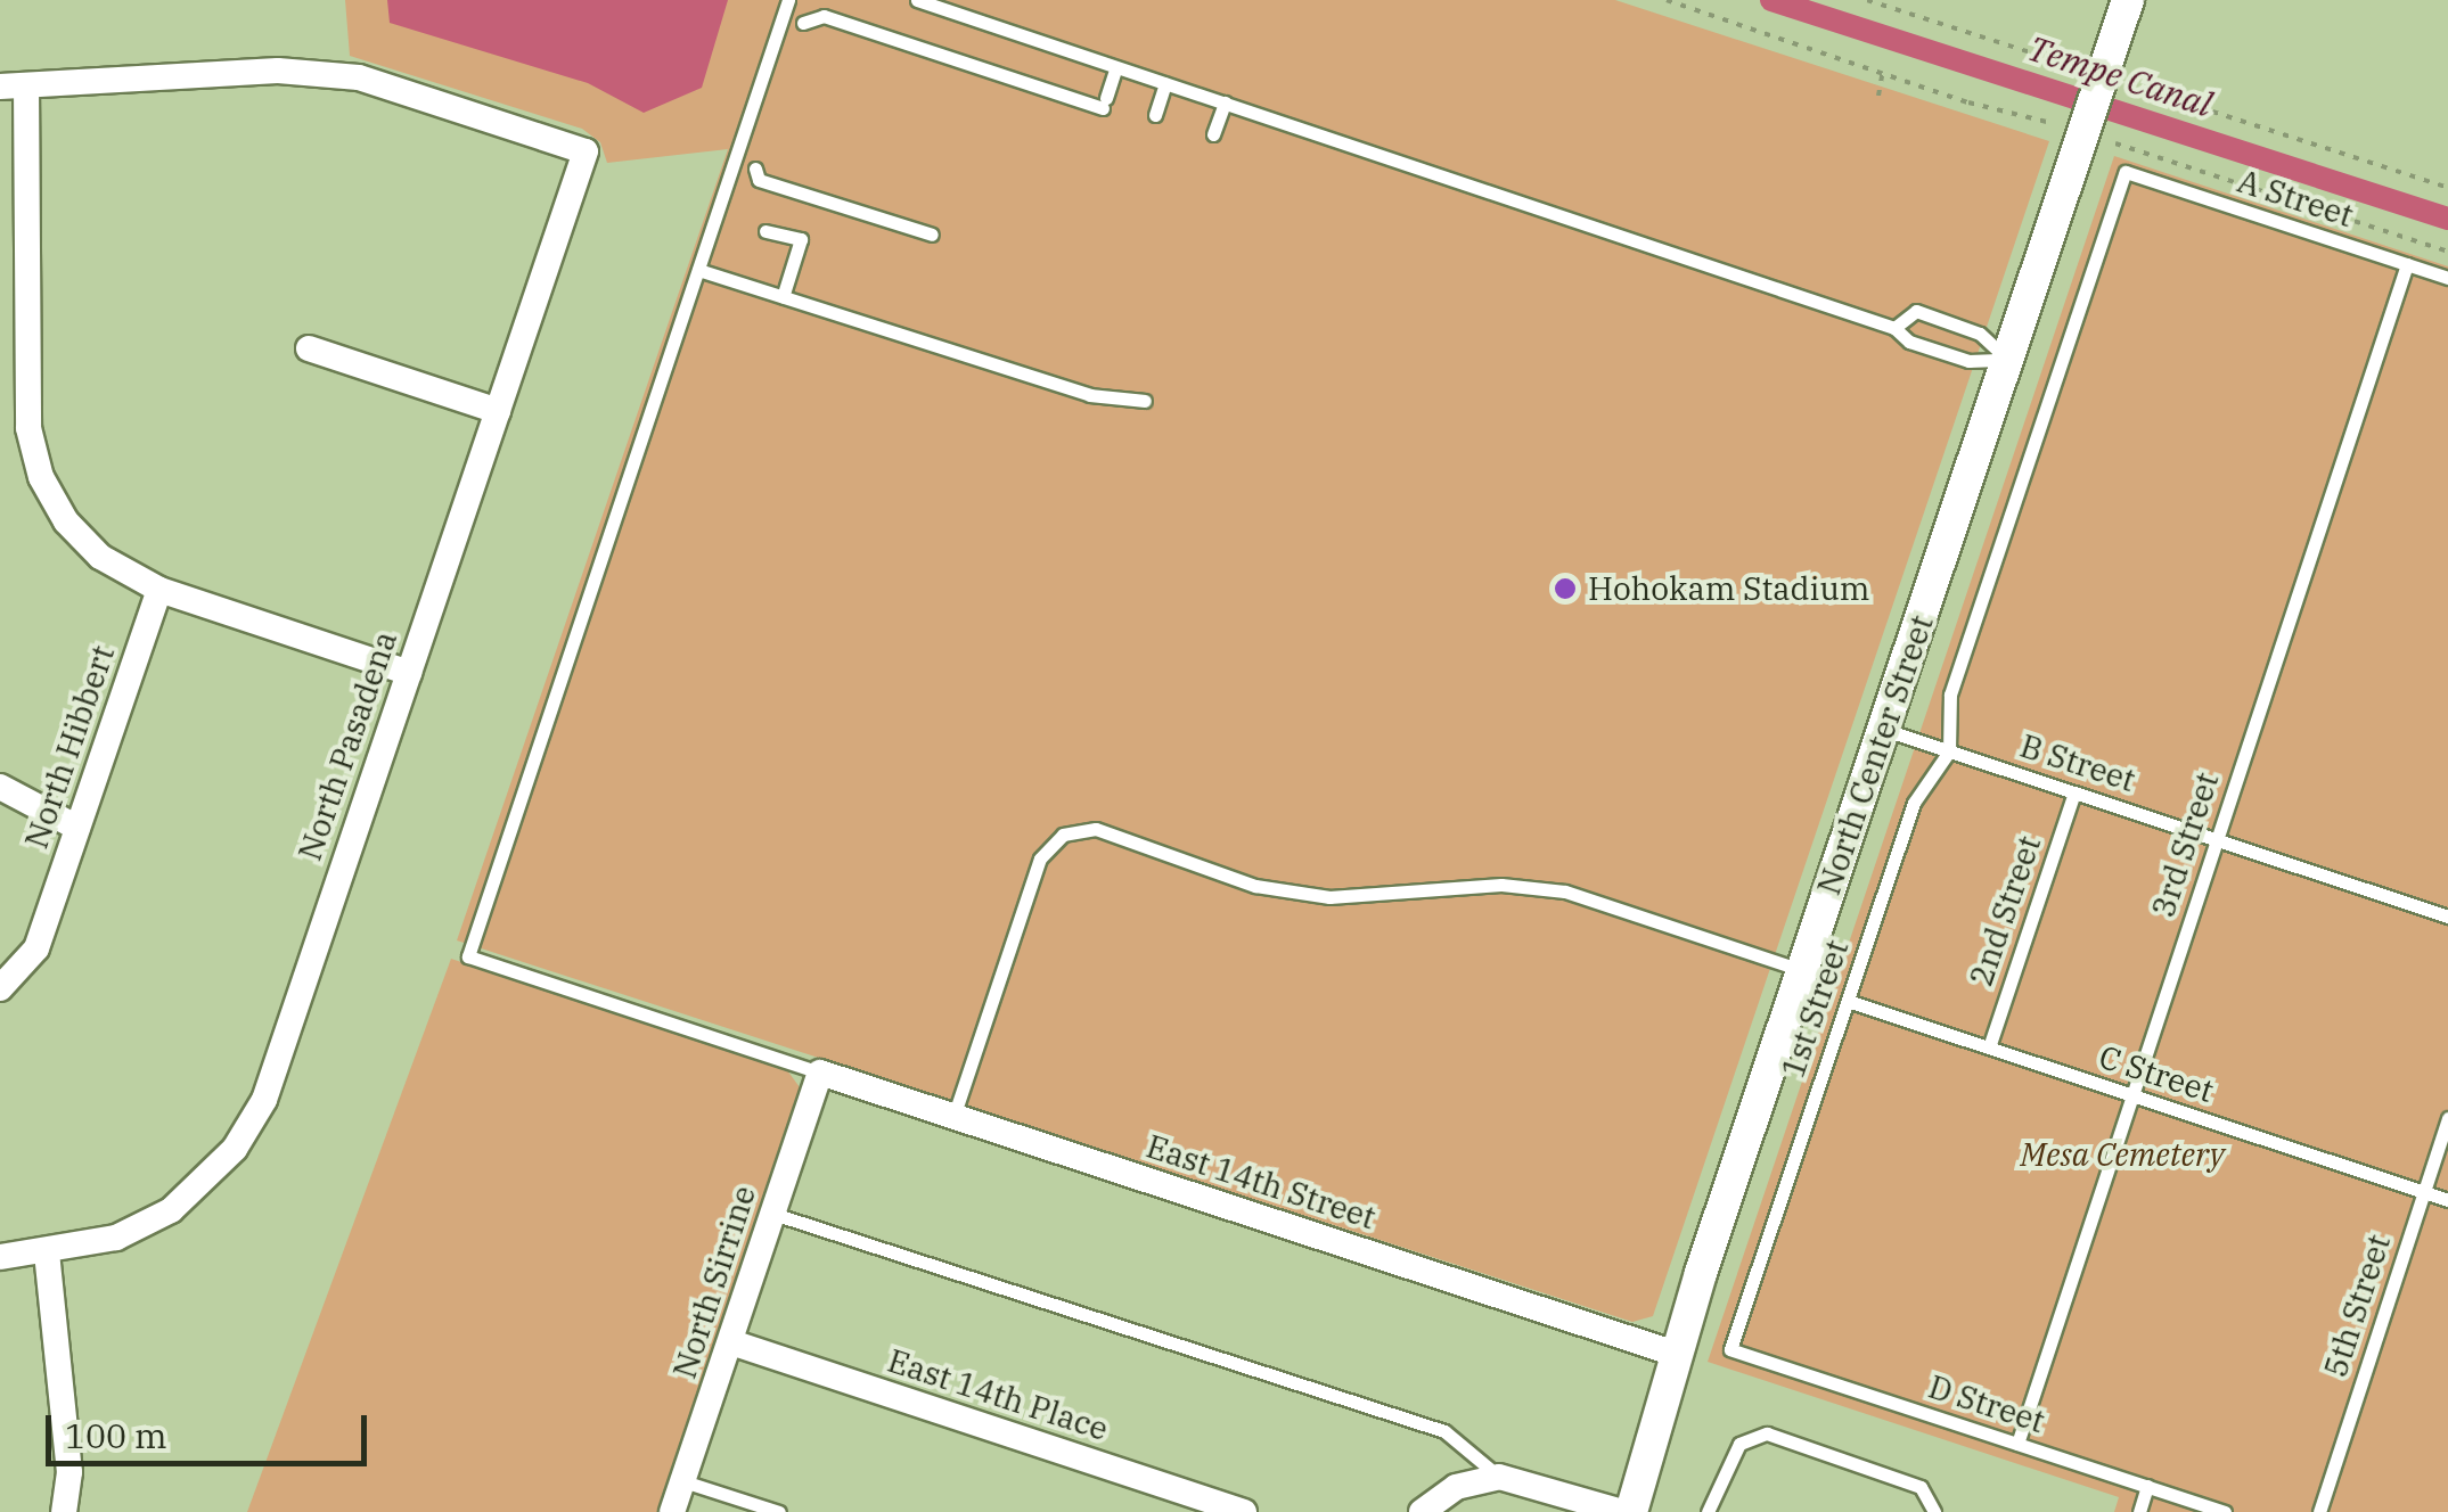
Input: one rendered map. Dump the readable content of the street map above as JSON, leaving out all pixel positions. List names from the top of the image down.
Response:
{
  "streets": {
    "street": [
      "North Pasadena",
      "North Hibbert",
      "North Center Street",
      "East 14th Street",
      "North Sirrine",
      "East 14th Place"
    ],
    "lane": [
      "A Street",
      "B Street",
      "3rd Street",
      "2nd Street",
      "1st Street",
      "C Street",
      "5th Street",
      "D Street"
    ]
  },
  "crossings": [
    ["A Street", "B Street"],
    ["A Street", "3rd Street"],
    ["A Street", "1st Street"],
    ["North Center Street", "B Street"],
    ["North Center Street", "East 14th Street"],
    ["B Street", "3rd Street"],
    ["B Street", "2nd Street"],
    ["B Street", "1st Street"],
    ["3rd Street", "C Street"],
    ["3rd Street", "D Street"],
    ["2nd Street", "C Street"],
    ["1st Street", "C Street"],
    ["1st Street", "D Street"],
    ["C Street", "5th Street"],
    ["East 14th Street", "North Sirrine"],
    ["North Sirrine", "East 14th Place"]
  ],
  "water": ["Tempe Canal"],
  "parks": ["Mesa Cemetery"],
  "places": ["Hohokam Stadium"],
  "scale_bar": "100 m"
}
